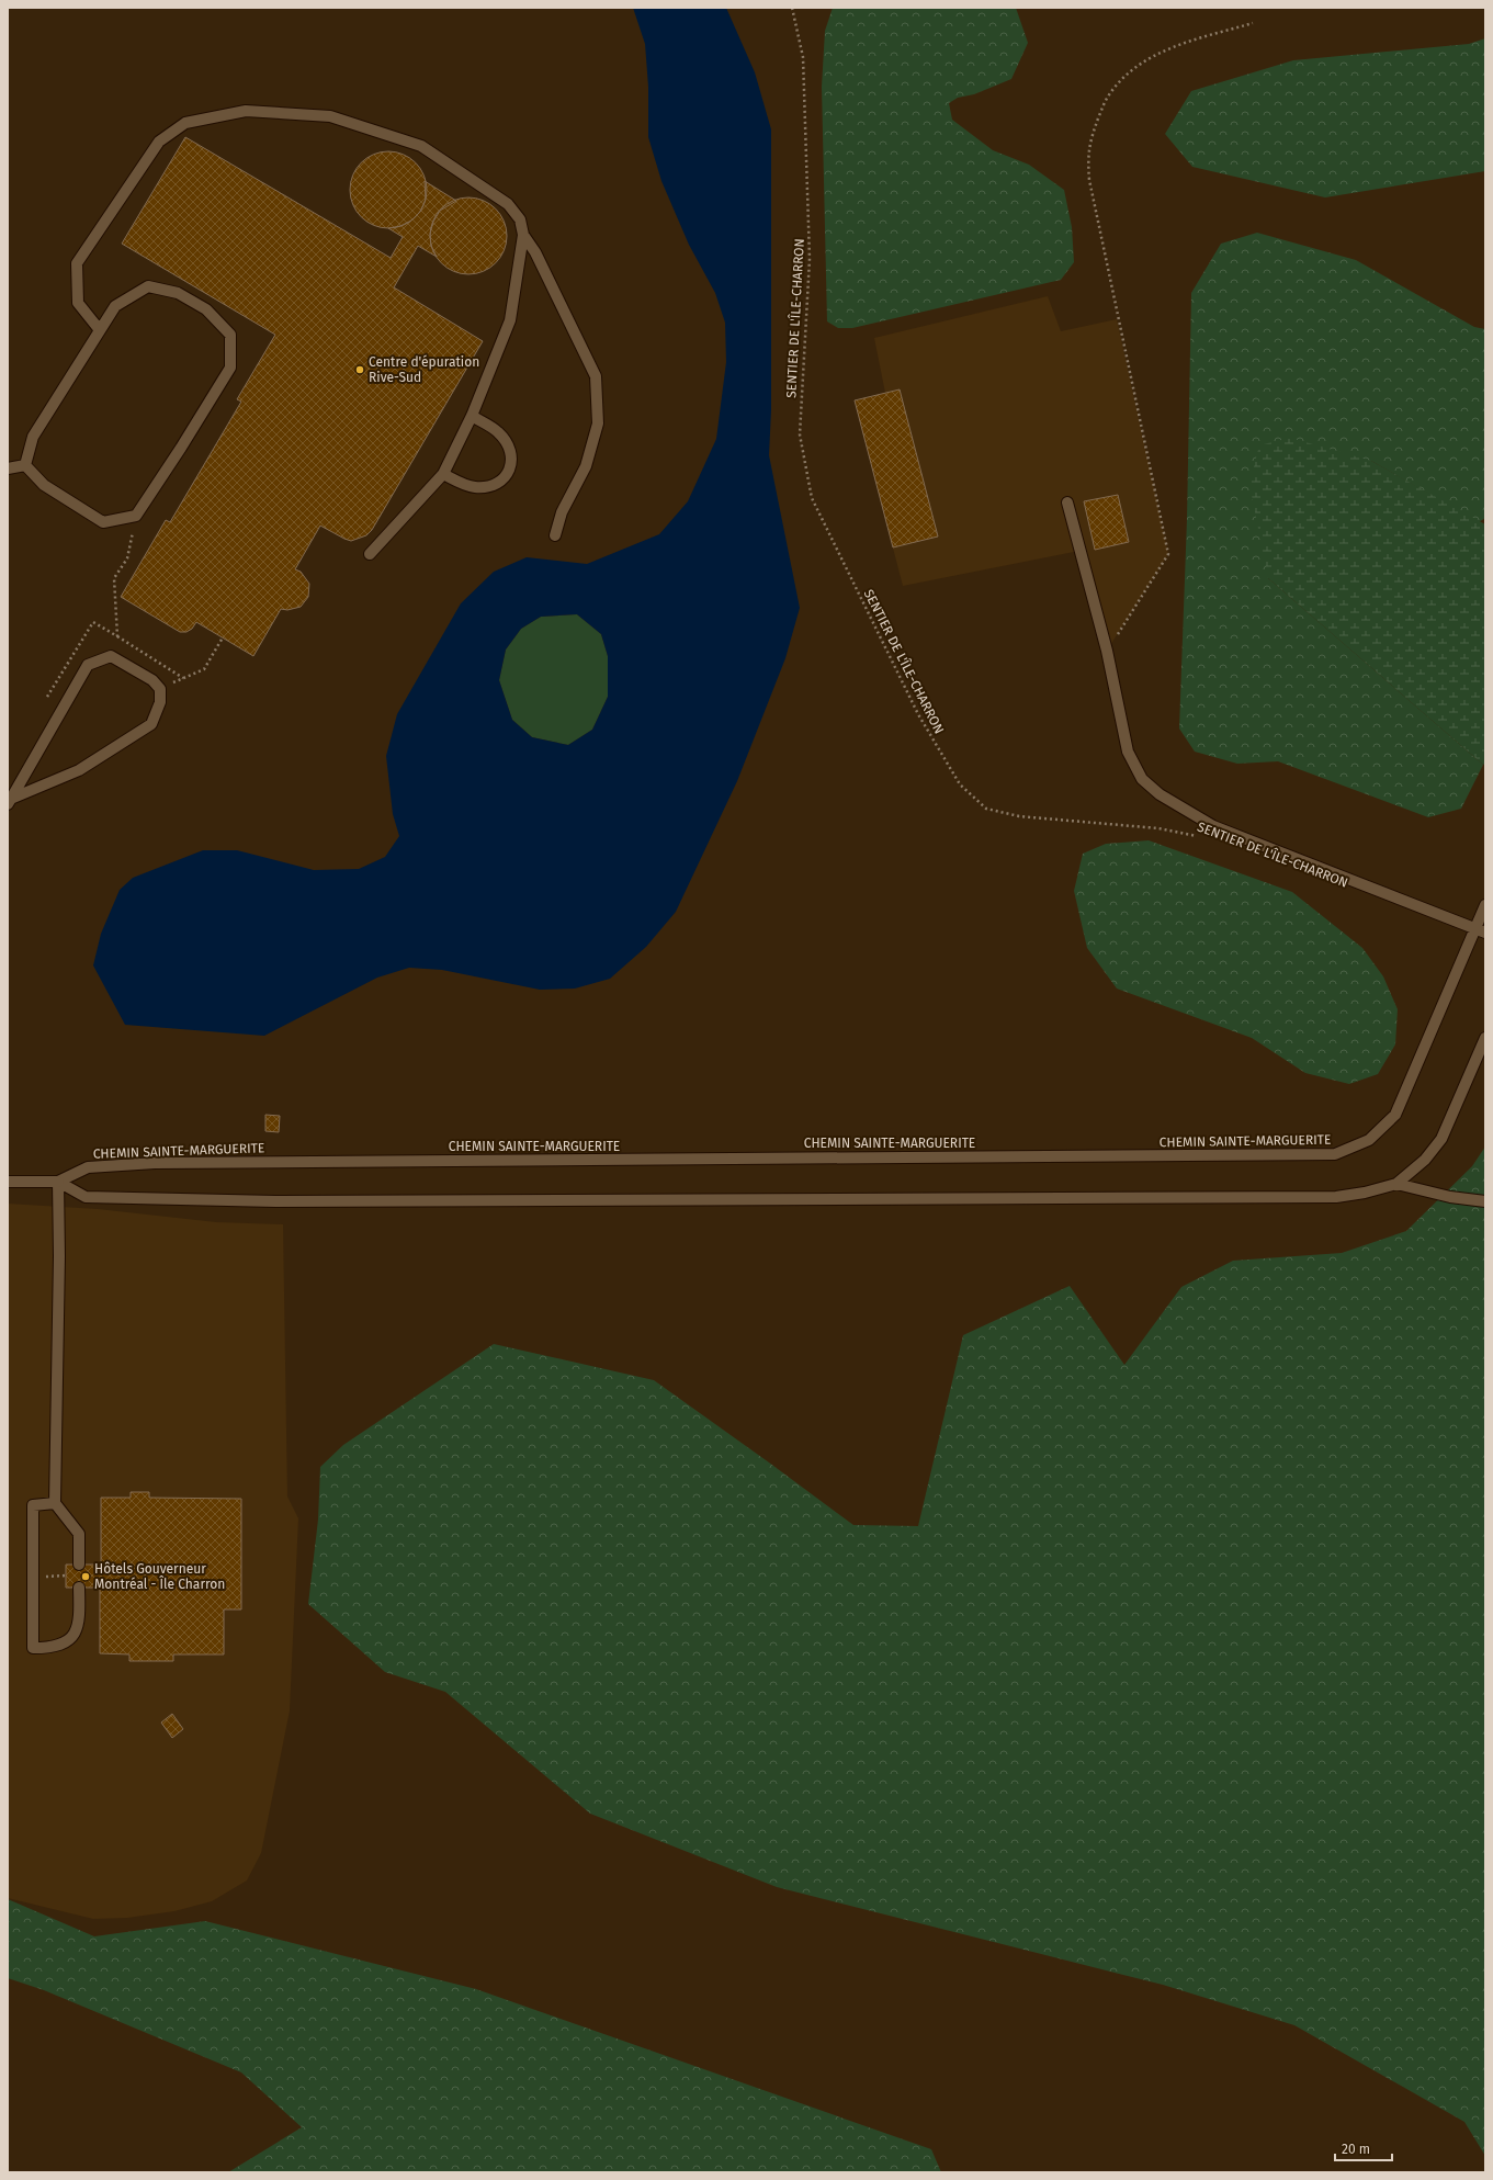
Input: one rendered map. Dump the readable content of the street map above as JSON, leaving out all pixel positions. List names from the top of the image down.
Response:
{
  "streets": {
    "street": ["CHEMIN SAINTE-MARGUERITE"],
    "path": ["SENTIER DE L'ÎLE-CHARRON"]
  },
  "places": ["Centre d'épuration Rive-Sud", "Hôtels Gouverneur Montréal - Île Charron"],
  "scale_bar": "20 m"
}
